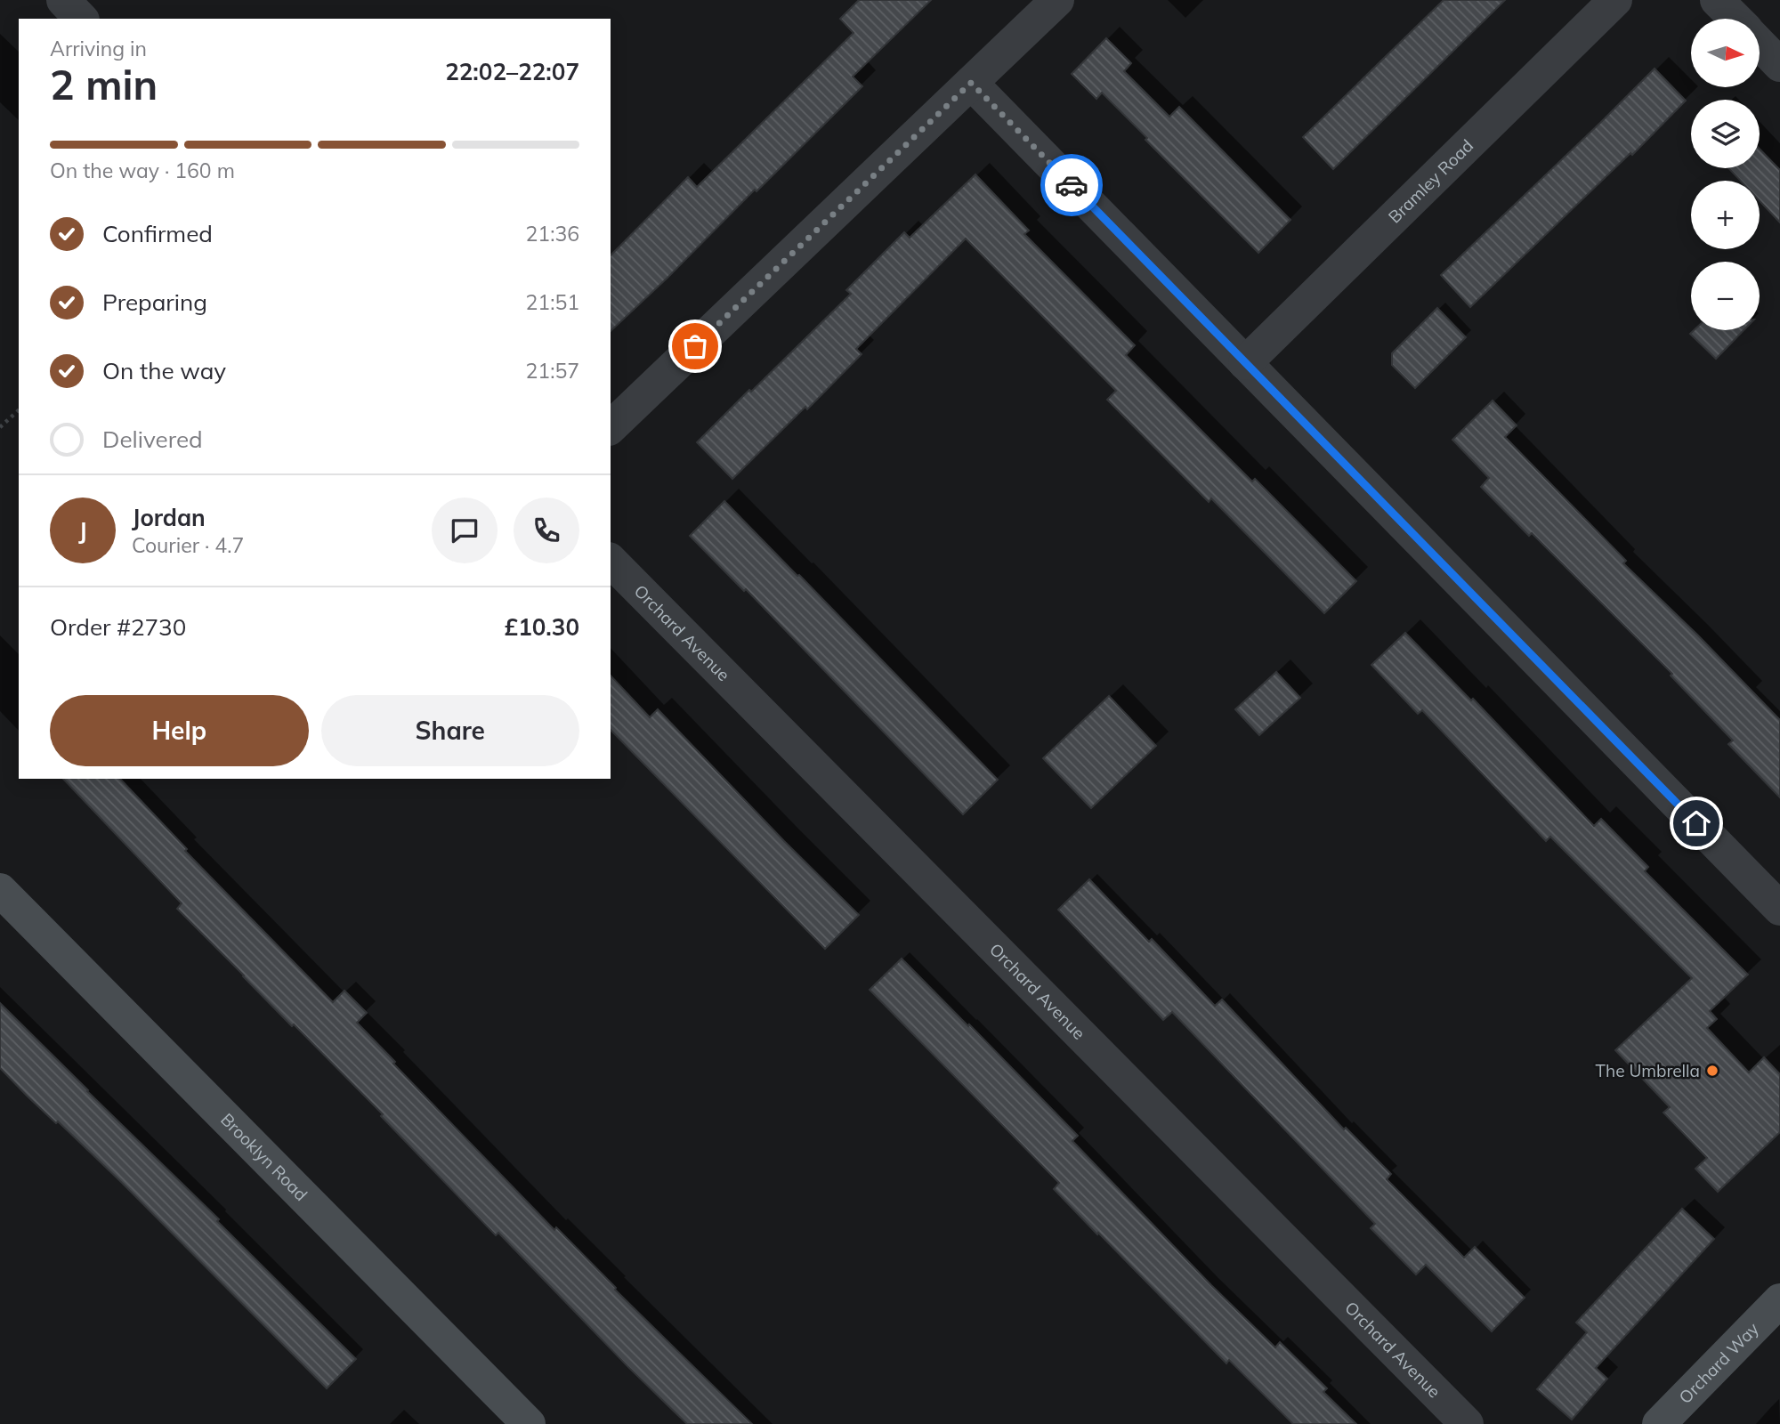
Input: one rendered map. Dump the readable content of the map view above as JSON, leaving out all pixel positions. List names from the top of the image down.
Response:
{
  "streets": {
    "street": [
      "Bramley Road",
      "Orchard Avenue",
      "Brooklyn Road",
      "Orchard Way"
    ]
  },
  "places": ["The Umbrella"],
  "north": "right",
  "page": {
    "map_buttons": ["+", "−"],
    "heading": ["2 min", "Arriving in", "22:02–22:07"],
    "panel": [
      "Jordan",
      "Courier · 4.7",
      "Order #2730",
      "£10.30"
    ],
    "bar": "On the way · 160 m",
    "list": [
      ["Confirmed", "21:36"],
      ["Preparing", "21:51"],
      ["On the way", "21:57"],
      "Delivered"
    ],
    "round": "J",
    "buttons": ["Help", "Share"]
  }
}
